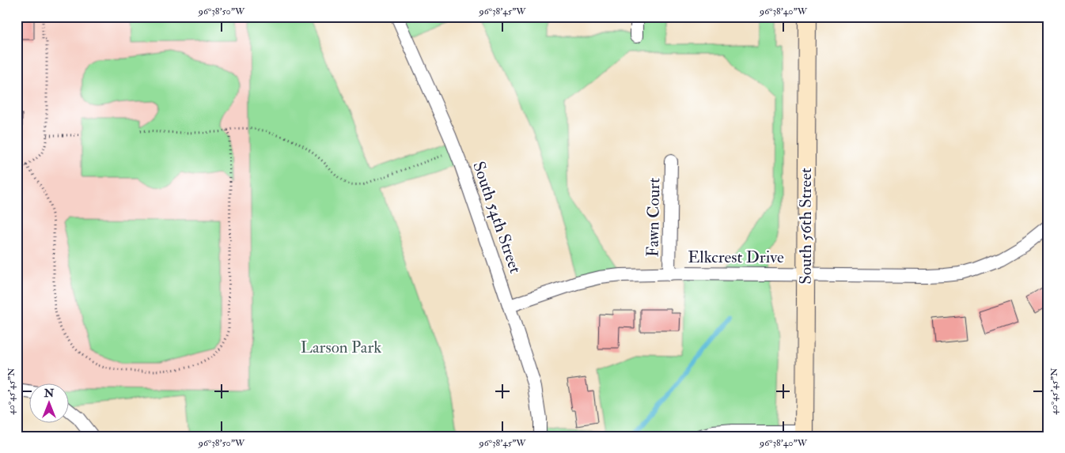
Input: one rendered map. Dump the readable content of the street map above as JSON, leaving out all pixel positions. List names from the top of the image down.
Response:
{
  "streets": {
    "main road": ["South 56th Street"],
    "street": ["South 54th Street", "Fawn Court", "Elkcrest Drive"]
  },
  "crossings": [
    ["South 54th Street", "Elkcrest Drive"],
    ["Fawn Court", "Elkcrest Drive"],
    ["South 56th Street", "Elkcrest Drive"]
  ],
  "parks": ["Larson Park"],
  "north": "top",
  "coordinates": [
    "96°38'50\"W",
    "96°38'45\"W",
    "96°38'40\"W",
    "40°45'45\"N"
  ]
}
